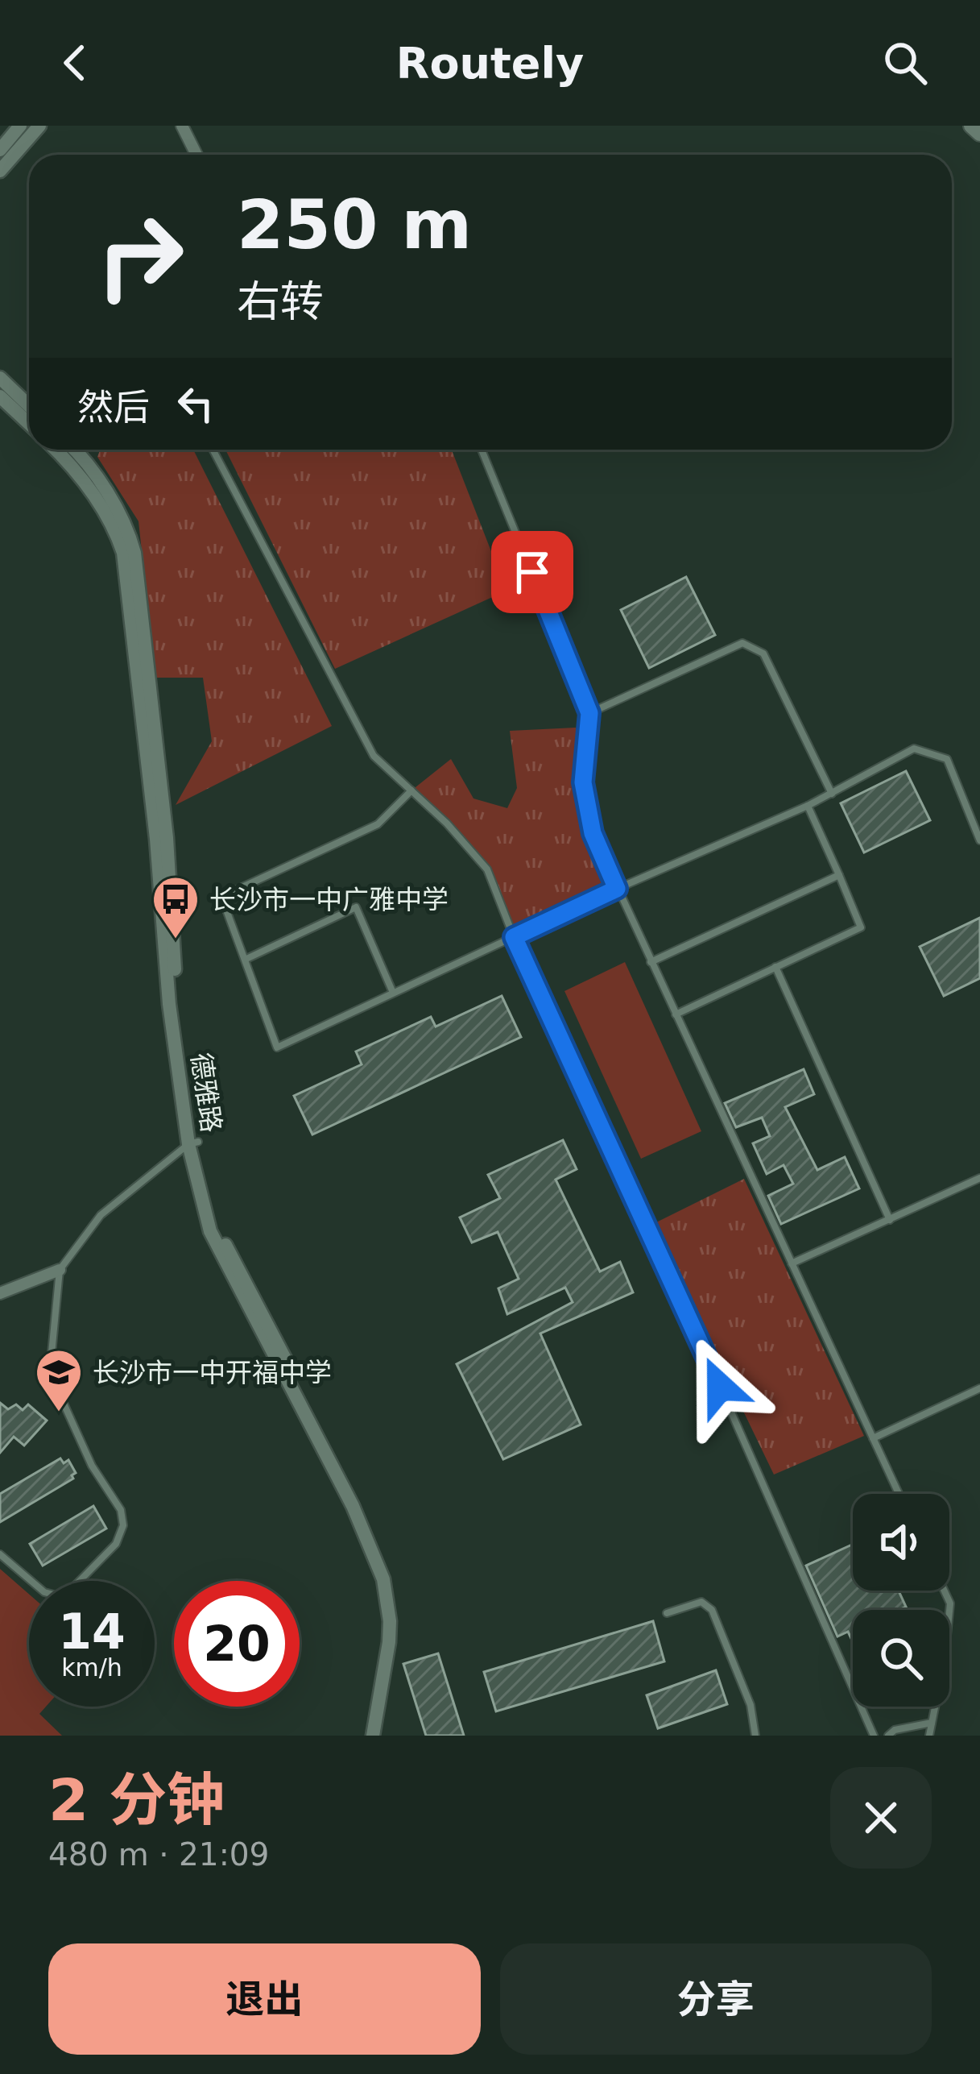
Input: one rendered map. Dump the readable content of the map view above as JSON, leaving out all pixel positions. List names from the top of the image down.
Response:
{
  "streets": {
    "street": ["德雅路"]
  },
  "places": {
    "bus stop": ["长沙市一中广雅中学"],
    "school or university": ["长沙市一中开福中学"]
  },
  "page": {
    "header": "Routely",
    "turn": ["250 m", "右转"],
    "then": "然后",
    "speed": "14 km/h",
    "limit": "20",
    "heading": ["2 分钟", "480 m · 21:09"],
    "buttons": ["退出", "分享"]
  }
}
